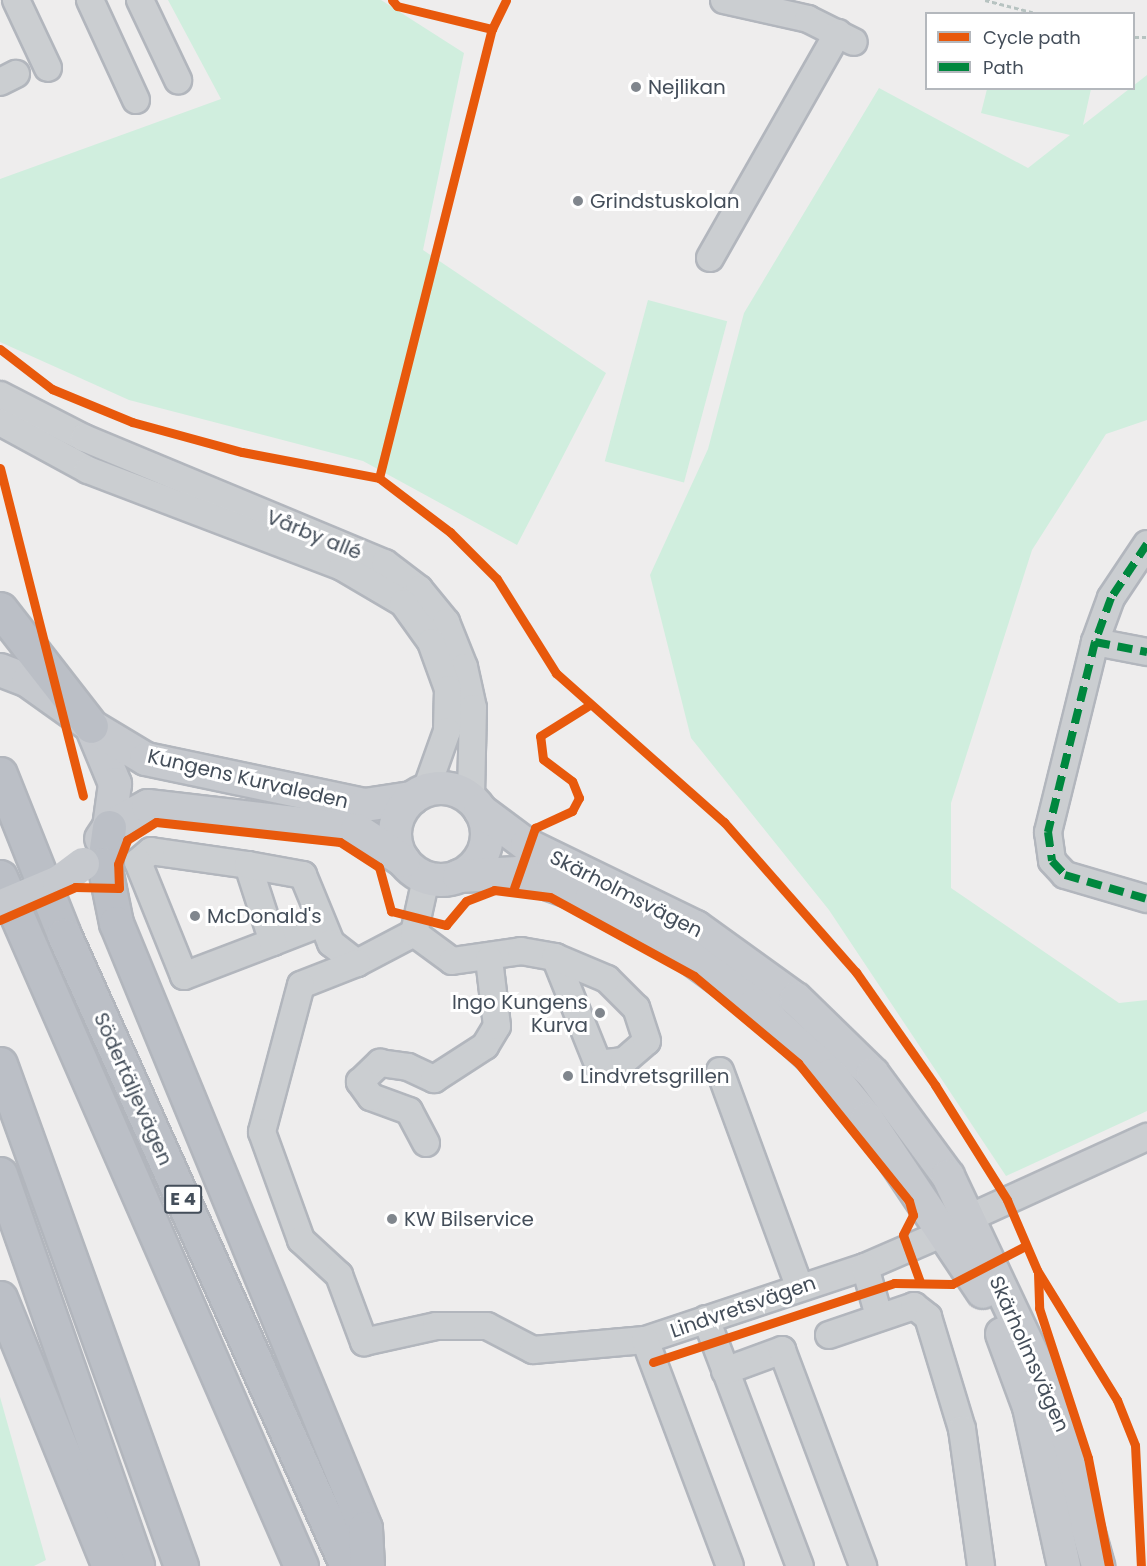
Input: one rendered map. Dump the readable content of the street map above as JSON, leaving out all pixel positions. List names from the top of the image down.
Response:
{
  "streets": {
    "highway": ["Södertäljevägen", "E 4"],
    "main road": ["Kungens Kurvaleden", "Skärholmsvägen"],
    "street": ["Vårby allé", "Lindvretsvägen"]
  },
  "crossings": [
    ["Vårby allé", "Kungens Kurvaleden"],
    ["Vårby allé", "Skärholmsvägen"],
    ["Kungens Kurvaleden", "Skärholmsvägen"],
    ["Skärholmsvägen", "Lindvretsvägen"]
  ],
  "places": [
    "Nejlikan",
    "Grindstuskolan",
    "McDonald's",
    "Ingo Kungens Kurva",
    "Lindvretsgrillen",
    "KW Bilservice"
  ],
  "legend": ["Cycle path", "Path"]
}
